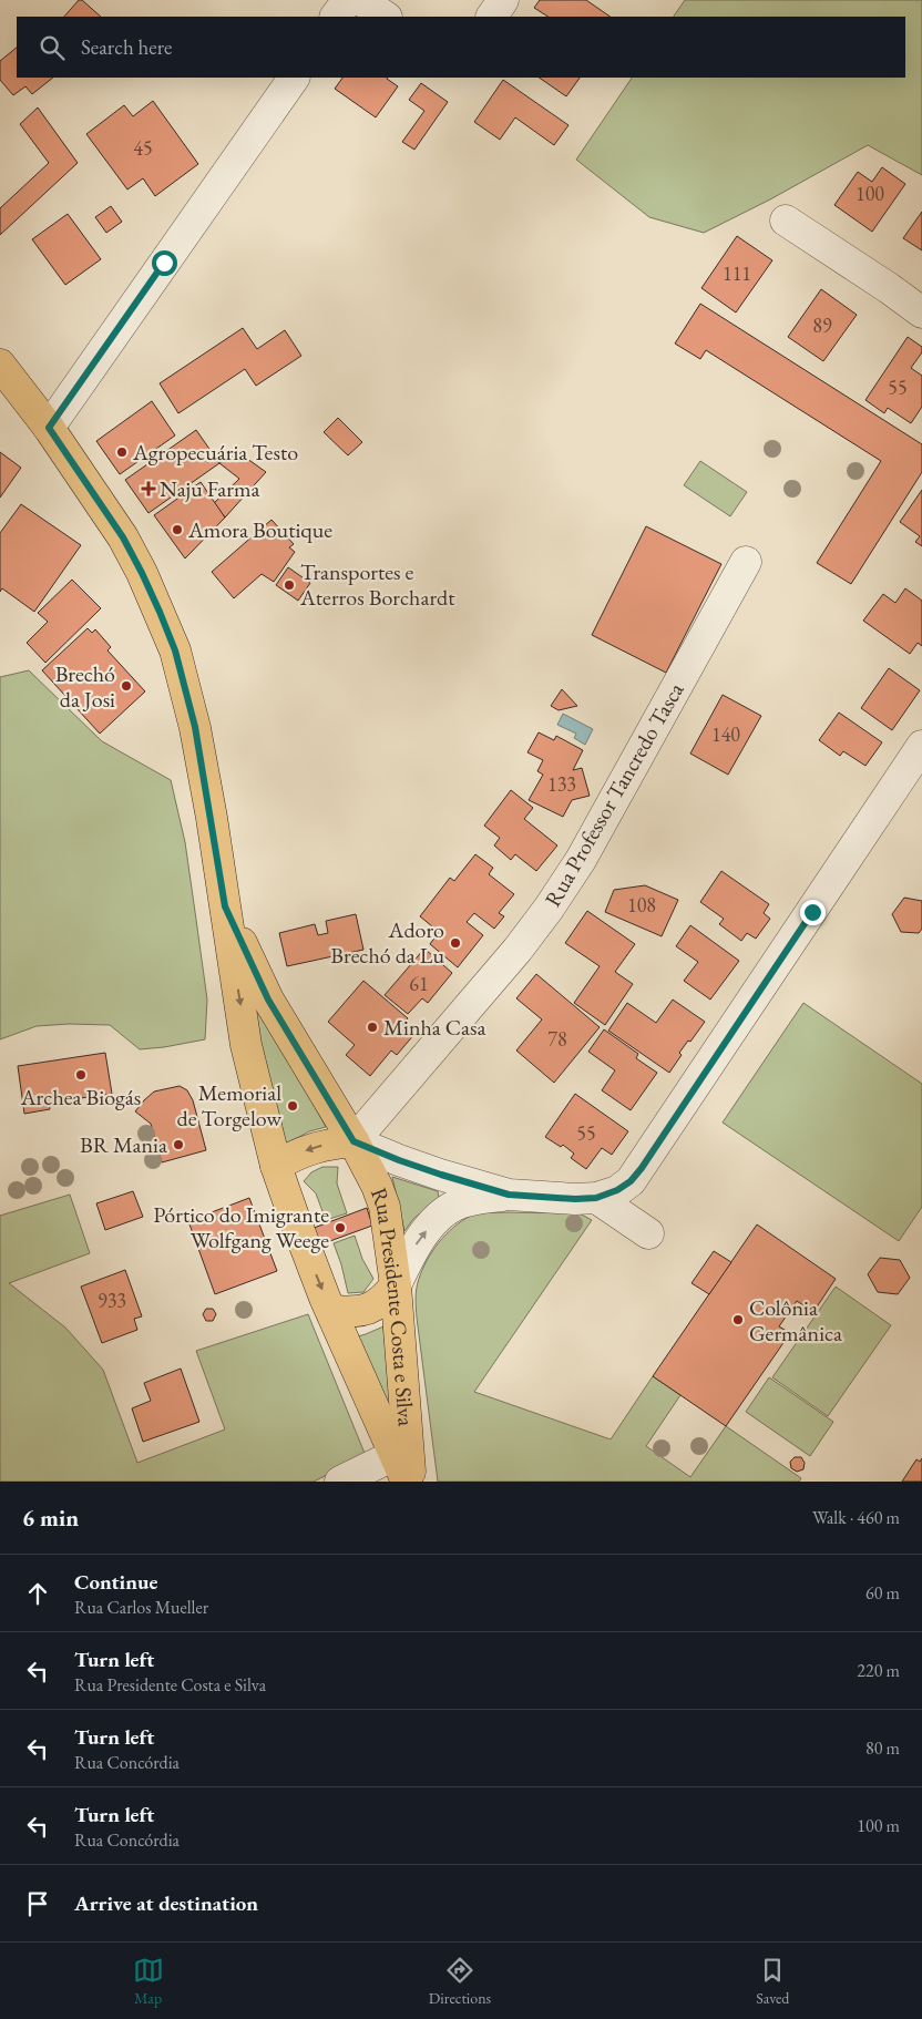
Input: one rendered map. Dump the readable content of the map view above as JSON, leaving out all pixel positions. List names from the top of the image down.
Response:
{
  "streets": {
    "main road": ["Rua Presidente Costa e Silva"],
    "street": ["Rua Professor Tancredo Tasca"]
  },
  "crossings": [
    ["Rua Professor Tancredo Tasca", "Rua Presidente Costa e Silva"]
  ],
  "places": {
    "other": [
      "Agropecuária Testo",
      "Amora Boutique",
      "Transportes e Aterros Borchardt",
      "Brechó da Josi",
      "Adoro Brechó da Lu",
      "Minha Casa",
      "Archea Biogás",
      "Memorial de Torgelow",
      "BR Mania",
      "Pórtico do Imigrante Wolfgang Weege",
      "Colônia Germânica"
    ],
    "health": ["Naju Farma"]
  },
  "house_numbers": [
    "45",
    "100",
    "111",
    "89",
    "55",
    "140",
    "133",
    "108",
    "61",
    "78",
    "55",
    "933"
  ],
  "page": {
    "search": "Search here",
    "heading": ["6 min", "Walk · 460 m"],
    "list": [
      ["Continue", "Rua Carlos Mueller", "60 m"],
      ["Turn left", "Rua Presidente Costa e Silva", "220 m"],
      ["Turn left", "Rua Concórdia", "80 m"],
      ["Turn left", "Rua Concórdia", "100 m"],
      "Arrive at destination"
    ],
    "nav": ["Map", "Directions", "Saved"]
  }
}
